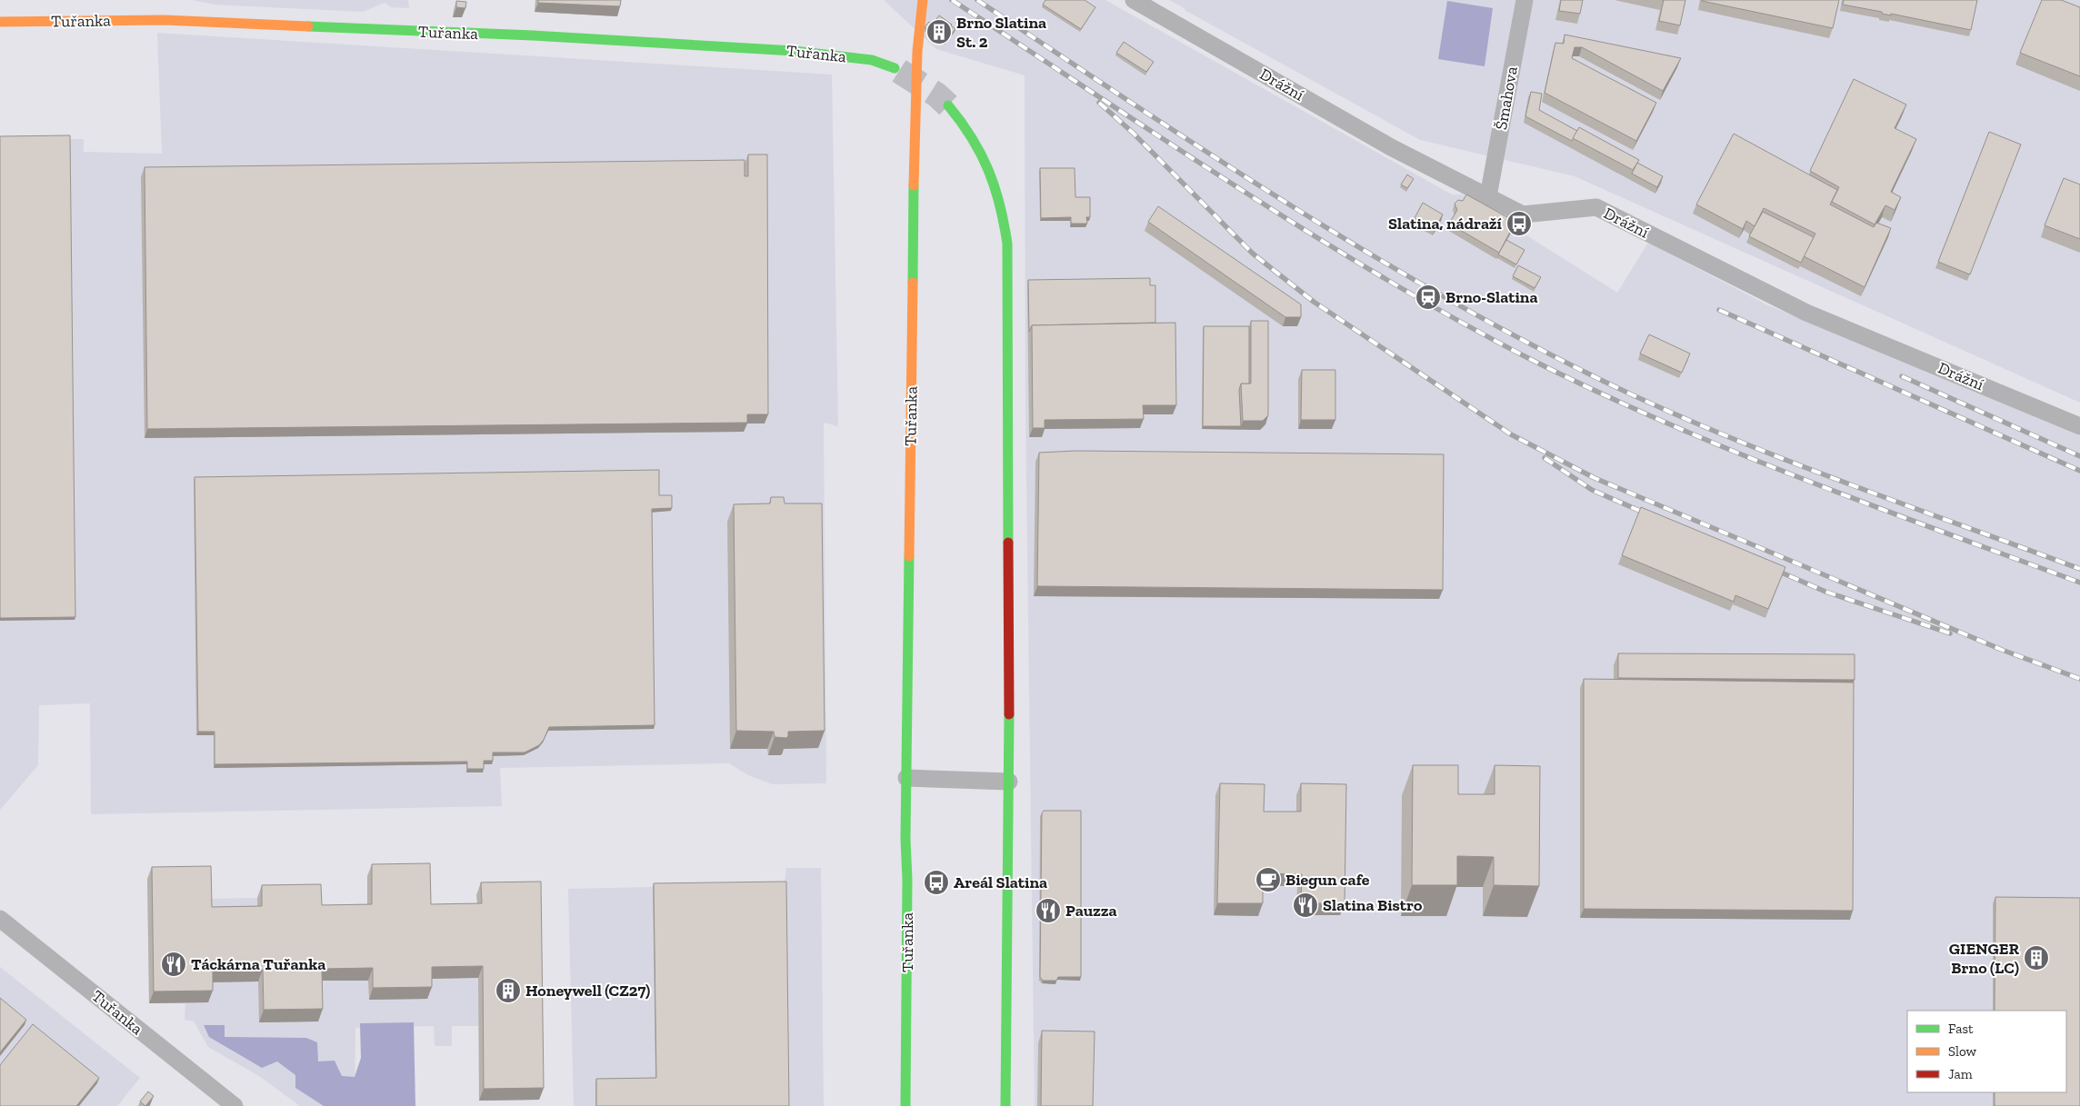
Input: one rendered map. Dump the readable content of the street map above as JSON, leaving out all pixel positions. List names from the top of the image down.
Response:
{
  "streets": {
    "street": ["Tuřanka", "Drážní", "Šmahova"]
  },
  "crossings": [
    ["Drážní", "Šmahova"]
  ],
  "places": {
    "building": ["Brno Slatina St. 2", "GIENGER Brno (LC)", "Honeywell (CZ27)"],
    "bus stop": ["Slatina, nádraží", "Areál Slatina"],
    "station": ["Brno-Slatina"],
    "cafe": ["Biegun cafe"],
    "restaurant": ["Slatina Bistro", "Pauzza", "Táckárna Tuřanka"]
  },
  "legend": ["Fast", "Slow", "Jam"]
}
